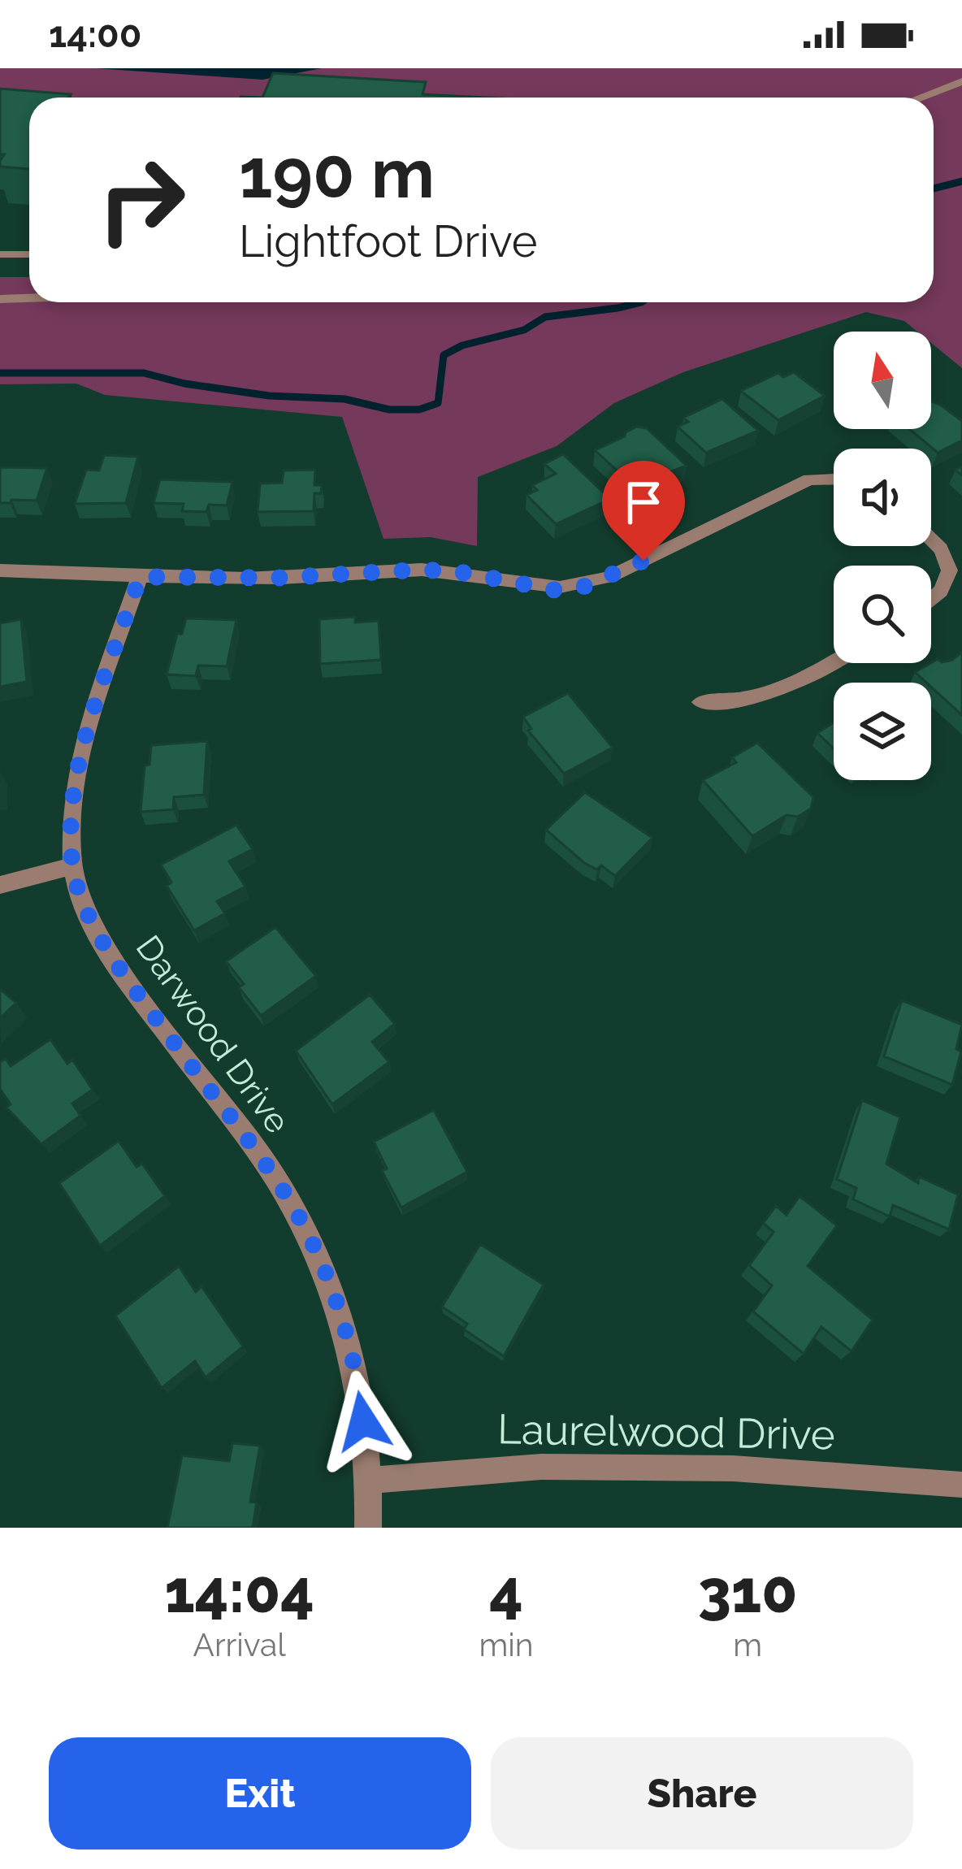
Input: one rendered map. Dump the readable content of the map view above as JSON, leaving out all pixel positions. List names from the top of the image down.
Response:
{
  "streets": {
    "street": ["Darwood Drive", "Laurelwood Drive"]
  },
  "crossings": [
    ["Darwood Drive", "Laurelwood Drive"]
  ],
  "north": "top",
  "page": {
    "status": "14:00",
    "turn": ["190 m", "Lightfoot Drive"],
    "eta": [
      "14:04",
      "Arrival",
      "4",
      "min",
      "310",
      "m"
    ],
    "buttons": ["Exit", "Share"]
  }
}
